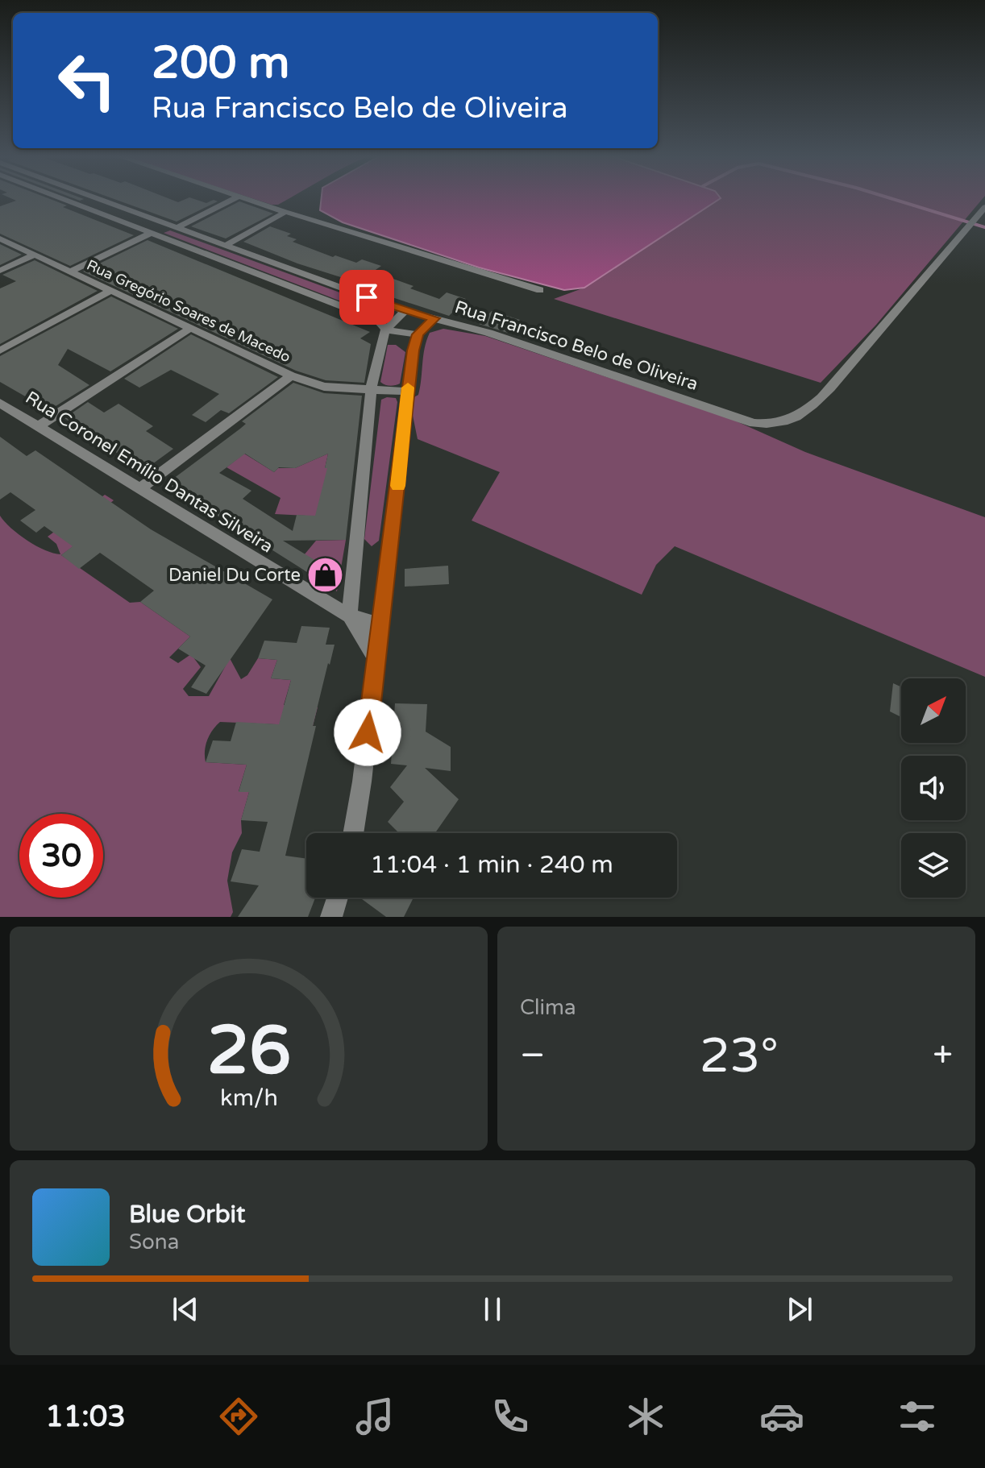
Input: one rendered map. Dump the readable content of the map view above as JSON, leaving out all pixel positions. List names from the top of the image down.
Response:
{
  "streets": {
    "street": ["Rua Gregório Soares de Macedo", "Rua Francisco Belo de Oliveira", "Rua Coronel Emílio Dantas Silveira"]
  },
  "places": {
    "shop": ["Daniel Du Corte"]
  },
  "north": "top right",
  "page": {
    "turn": ["200 m", "Rua Francisco Belo de Oliveira"],
    "limit": "30",
    "trip": "11:04 · 1 min · 240 m",
    "tile": "Clima",
    "heat": ["−", "23°", "+"],
    "song": ["Blue Orbit", "Sona"],
    "tabs": "11:03",
    "gauge": ["26", "km/h"]
  }
}
